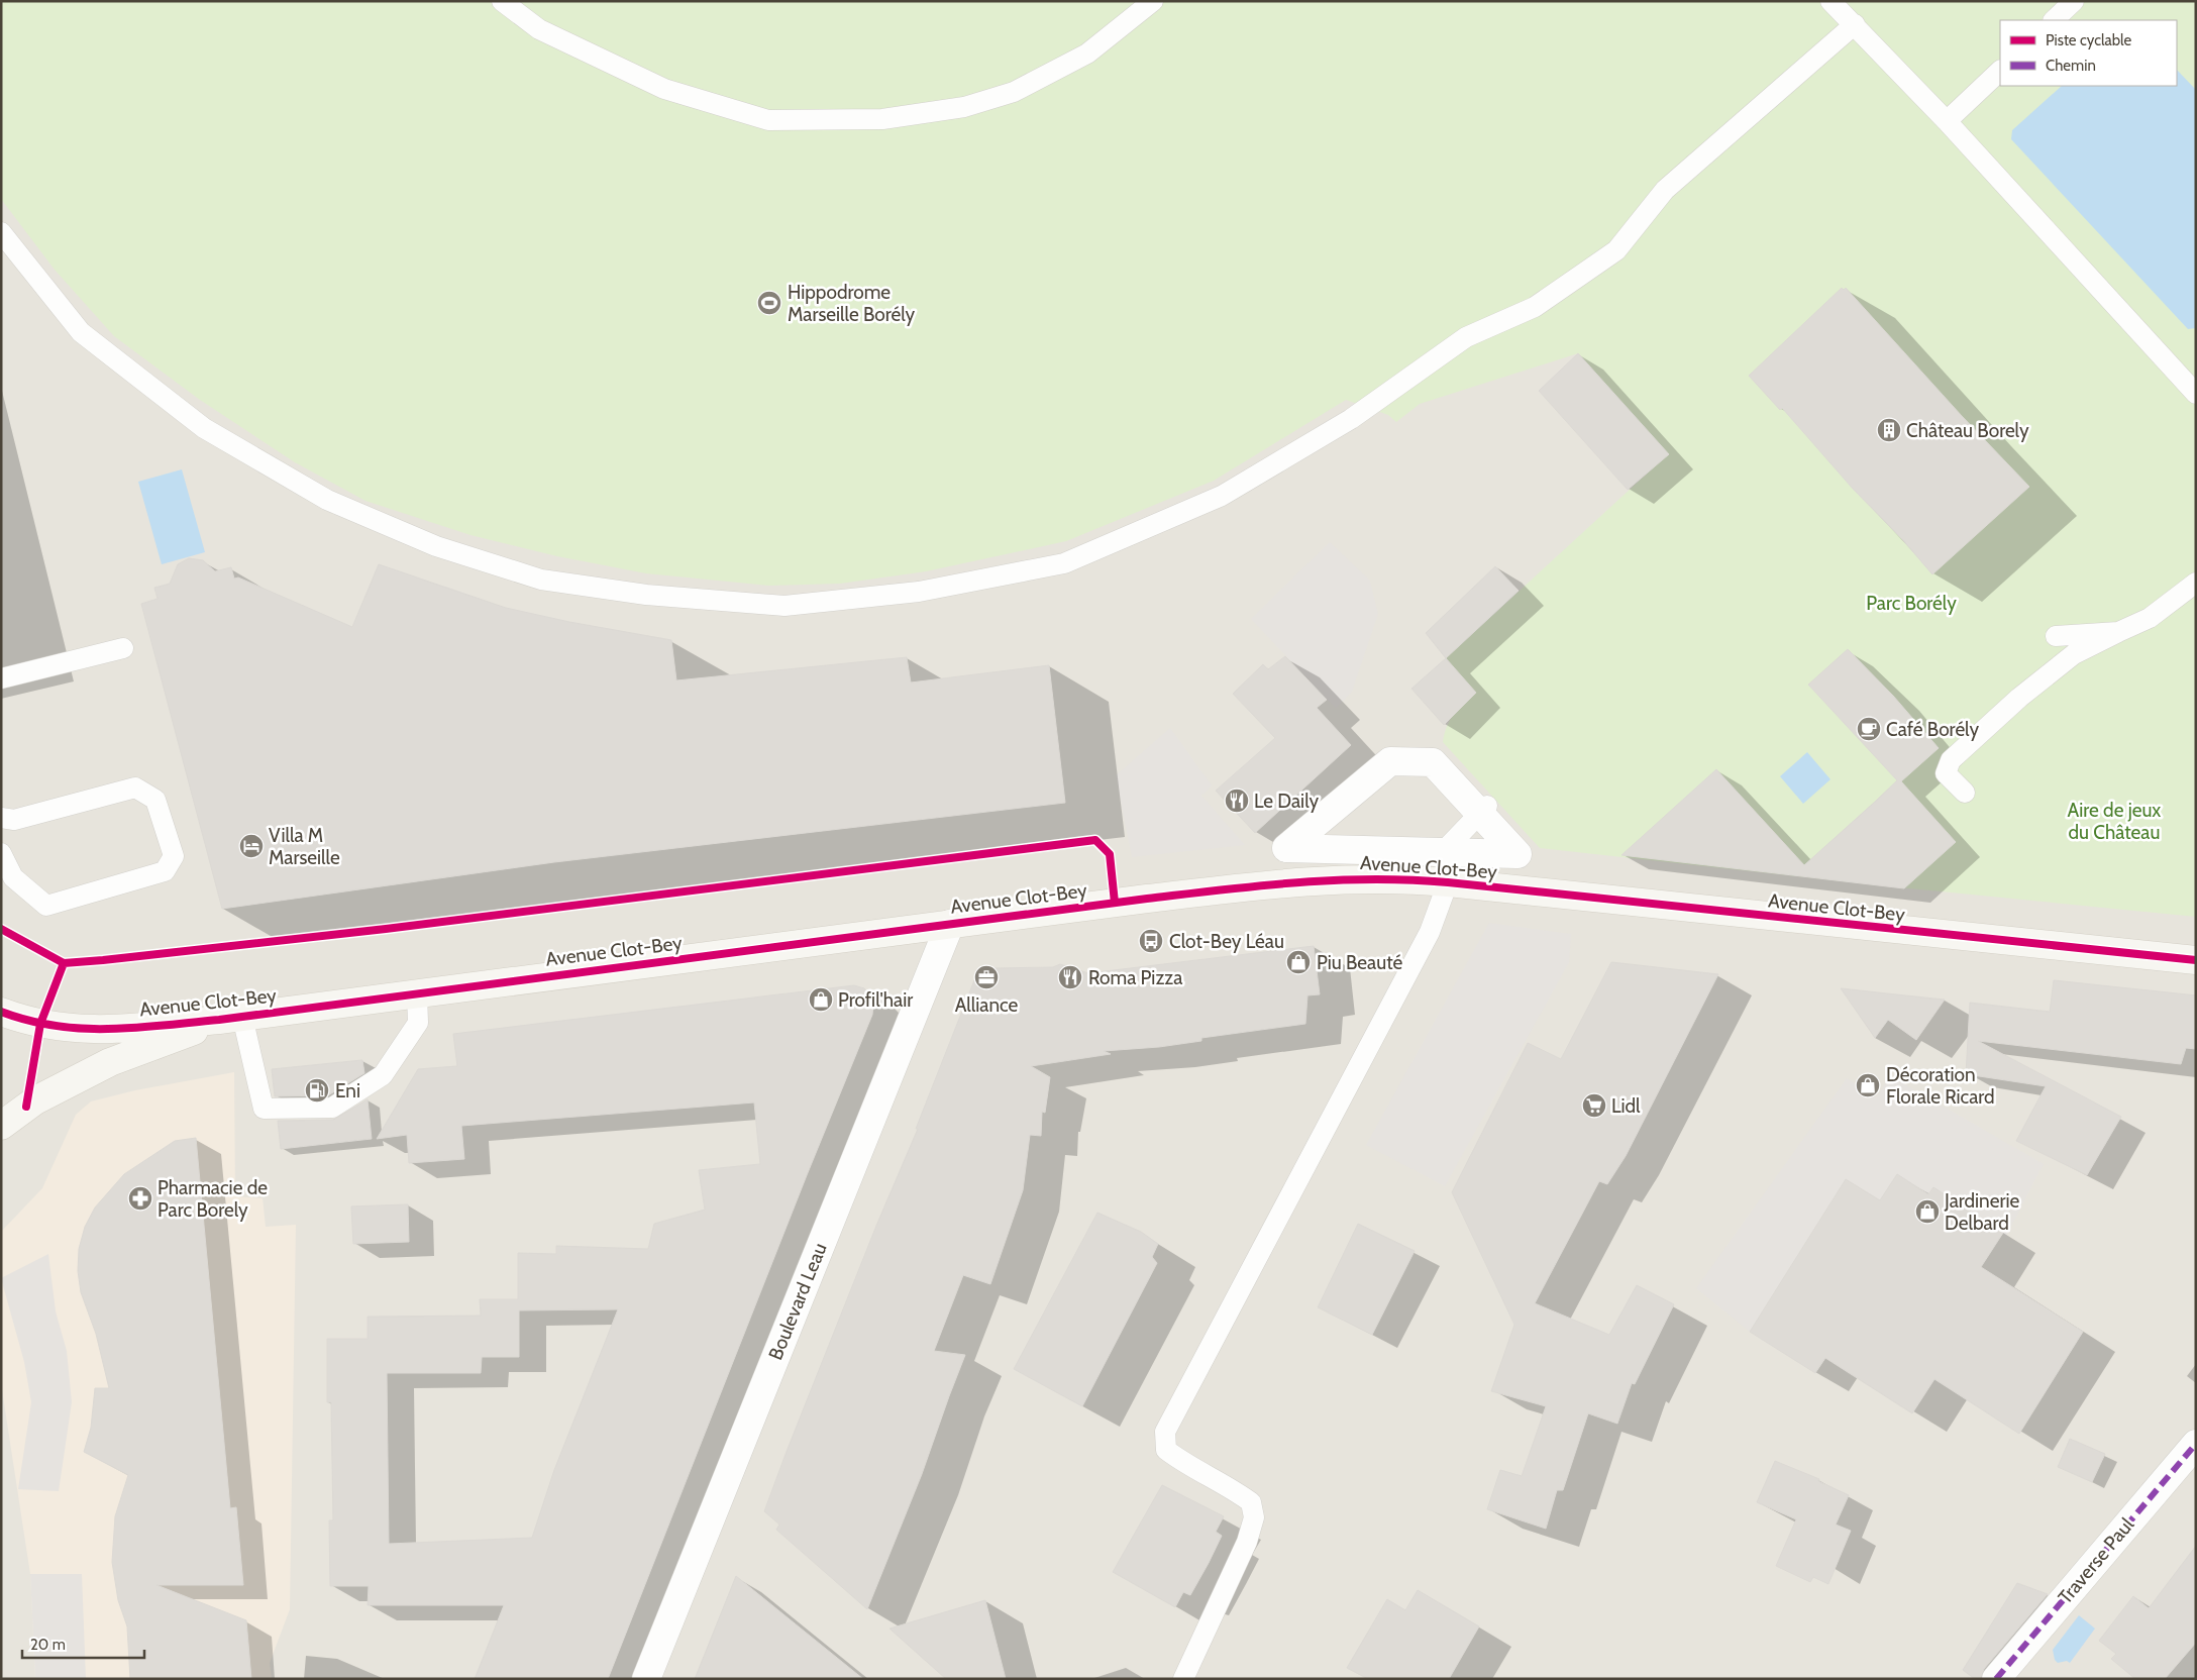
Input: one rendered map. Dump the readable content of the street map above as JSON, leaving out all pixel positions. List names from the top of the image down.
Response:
{
  "streets": {
    "street": ["Avenue Clot-Bey", "Boulevard Leau", "Traverse Paul"]
  },
  "crossings": [
    ["Avenue Clot-Bey", "Boulevard Leau"]
  ],
  "parks": ["Parc Borély", "Aire de jeux du Château"],
  "places": {
    "sports": ["Hippodrome Marseille Borély"],
    "building": ["Château Borely"],
    "cafe": ["Café Borély"],
    "restaurant": ["Le Daily", "Roma Pizza"],
    "hotel": ["Villa M Marseille"],
    "bus stop": ["Clot-Bey Léau"],
    "shop": [
      "Piu Beauté",
      "Profil'hair",
      "Décoration Florale Ricard",
      "Jardinerie Delbard"
    ],
    "office": ["Alliance"],
    "fuel station": ["Eni"],
    "supermarket": ["Lidl"],
    "pharmacy": ["Pharmacie de Parc Borely"]
  },
  "legend": ["Piste cyclable", "Chemin"],
  "scale_bar": "20 m"
}
